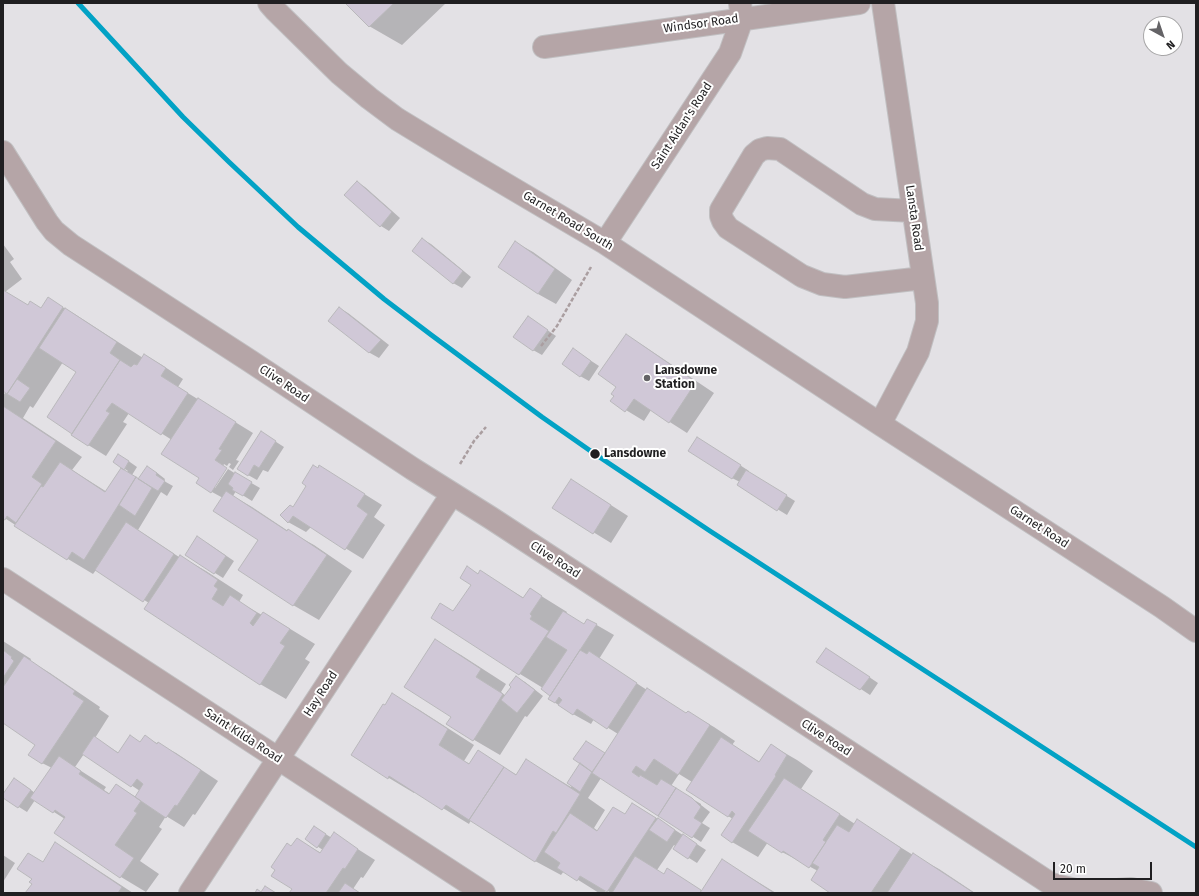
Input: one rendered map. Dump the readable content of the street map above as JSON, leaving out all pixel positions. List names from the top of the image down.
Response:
{
  "streets": {
    "street": [
      "Windsor Road",
      "Saint Aidan's Road",
      "Lansta Road",
      "Garnet Road South",
      "Clive Road",
      "Garnet Road",
      "Hay Road",
      "Saint Kilda Road"
    ]
  },
  "crossings": [
    ["Windsor Road", "Saint Aidan's Road"],
    ["Saint Aidan's Road", "Garnet Road South"],
    ["Lansta Road", "Garnet Road South"],
    ["Lansta Road", "Garnet Road"],
    ["Garnet Road South", "Garnet Road"],
    ["Clive Road", "Hay Road"],
    ["Hay Road", "Saint Kilda Road"]
  ],
  "places": ["Lansdowne Station", "Lansdowne"],
  "scale_bar": "20 m",
  "north": "bottom right"
}
